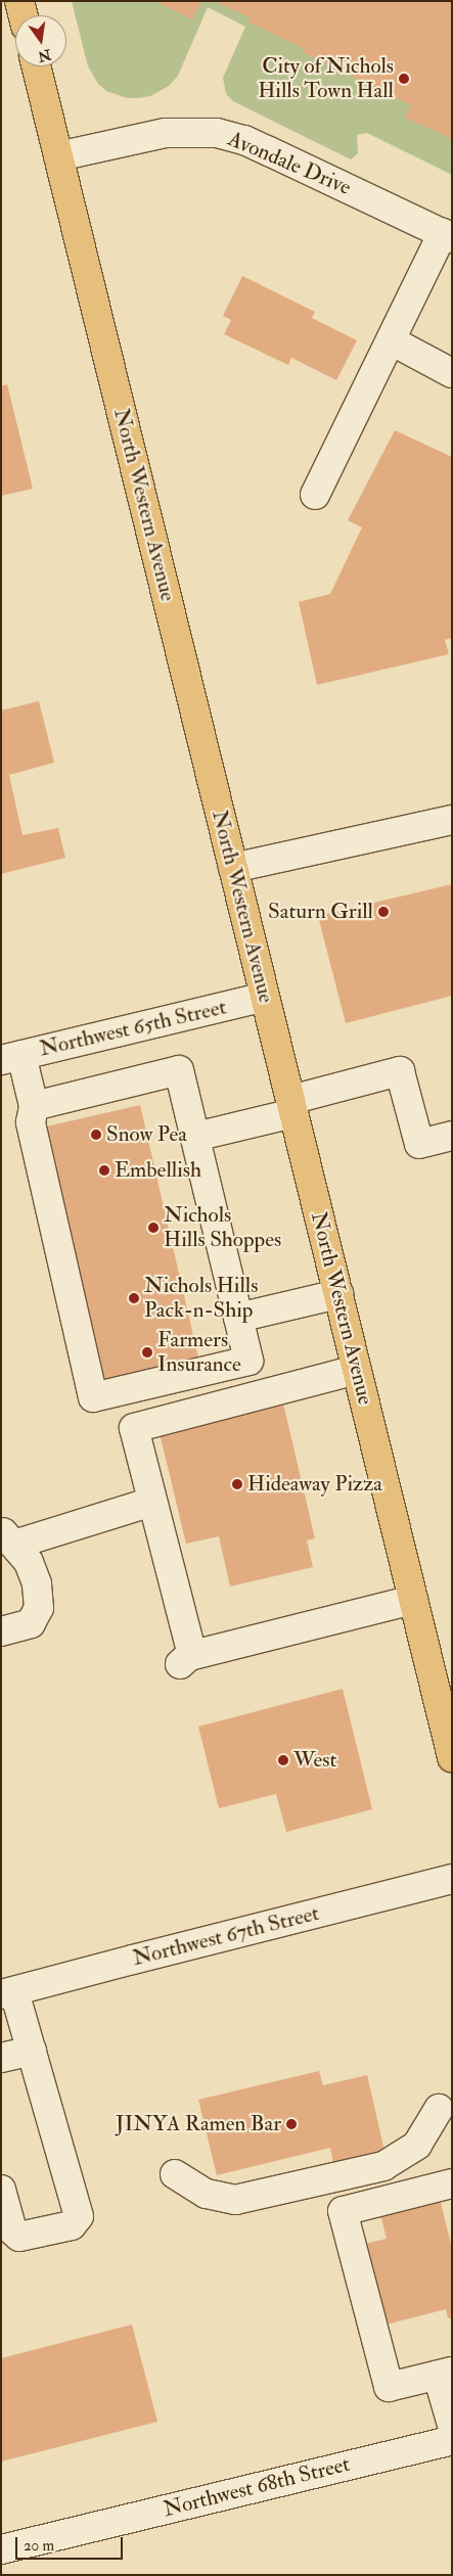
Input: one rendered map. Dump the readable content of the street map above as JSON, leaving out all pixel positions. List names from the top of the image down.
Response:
{
  "streets": {
    "main road": ["North Western Avenue"],
    "street": [
      "Avondale Drive",
      "Northwest 65th Street",
      "Northwest 67th Street",
      "Northwest 68th Street"
    ]
  },
  "crossings": [
    ["Avondale Drive", "North Western Avenue"],
    ["North Western Avenue", "Northwest 65th Street"]
  ],
  "places": [
    "City of Nichols Hills Town Hall",
    "Saturn Grill",
    "Snow Pea",
    "Embellish",
    "Nichols Hills Shoppes",
    "Nichols Hills Pack-n-Ship",
    "Farmers Insurance",
    "Hideaway Pizza",
    "West",
    "JINYA Ramen Bar"
  ],
  "scale_bar": "20 m",
  "north": "bottom"
}
